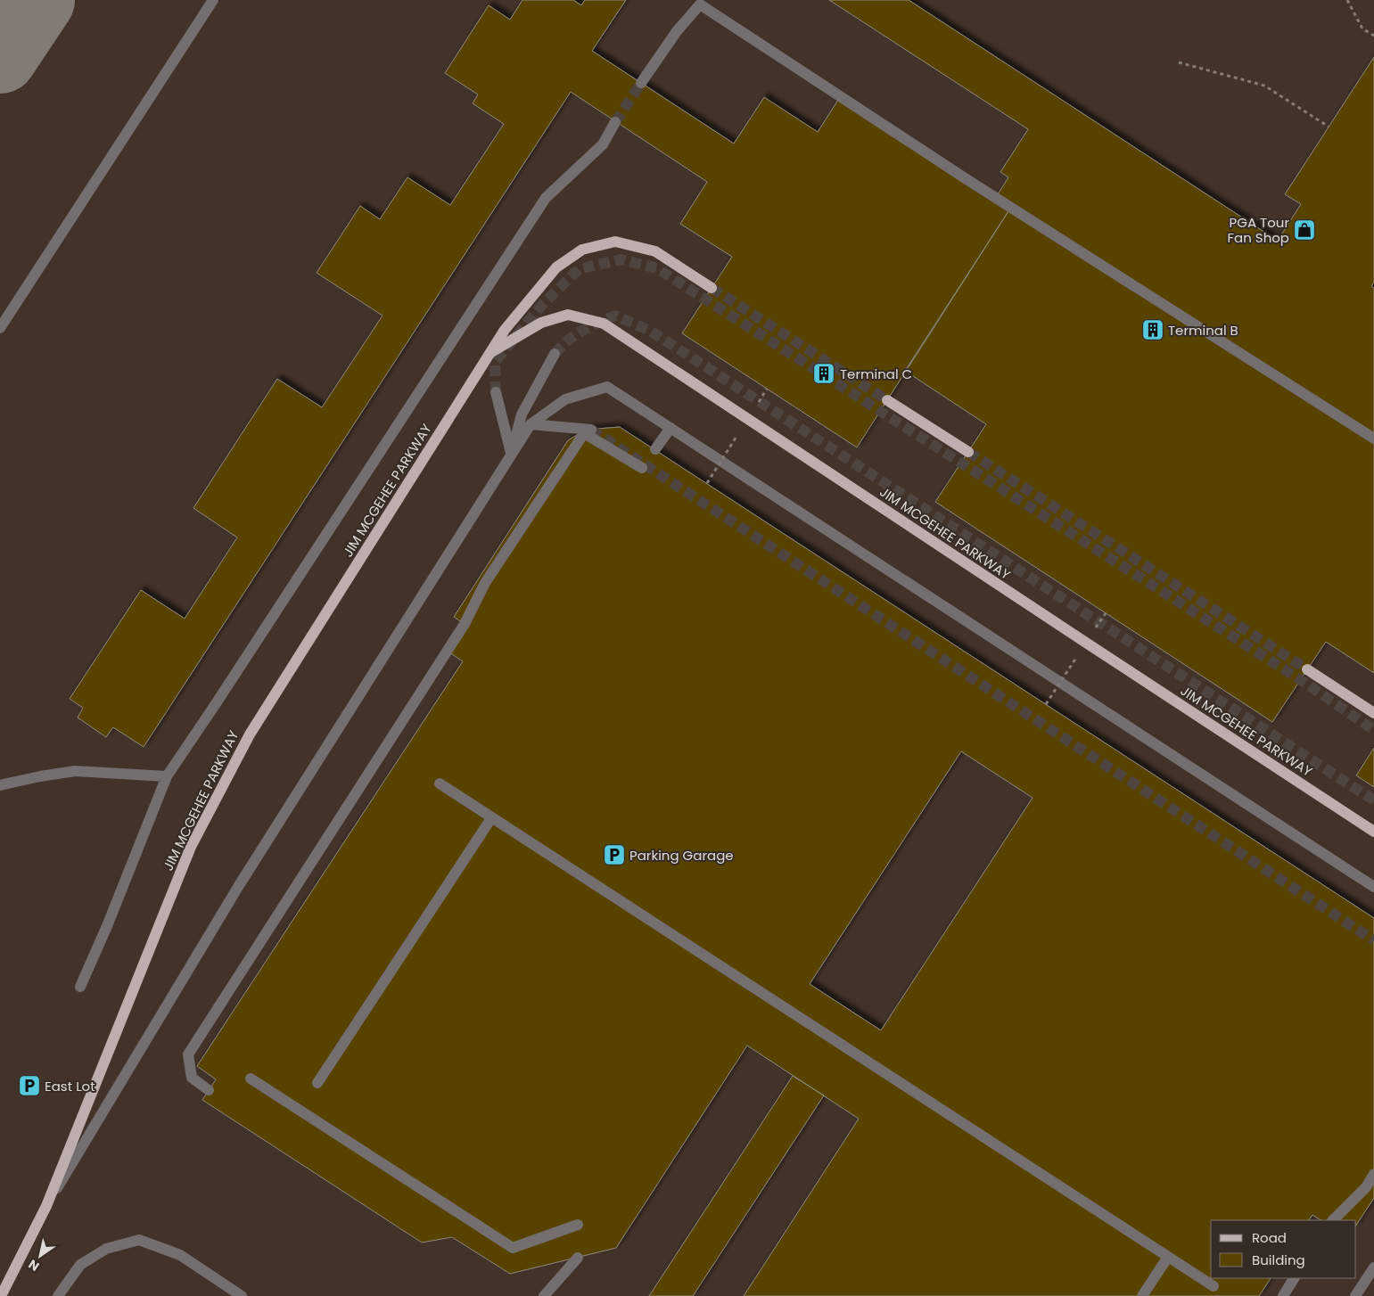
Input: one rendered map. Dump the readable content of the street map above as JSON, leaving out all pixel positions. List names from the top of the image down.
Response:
{
  "streets": {
    "main road": ["JIM MCGEHEE PARKWAY"]
  },
  "places": {
    "shop": ["PGA Tour Fan Shop"],
    "building": ["Terminal B", "Terminal C"],
    "parking": ["Parking Garage", "East Lot"]
  },
  "legend": ["Road", "Building"],
  "north": "bottom left"
}
